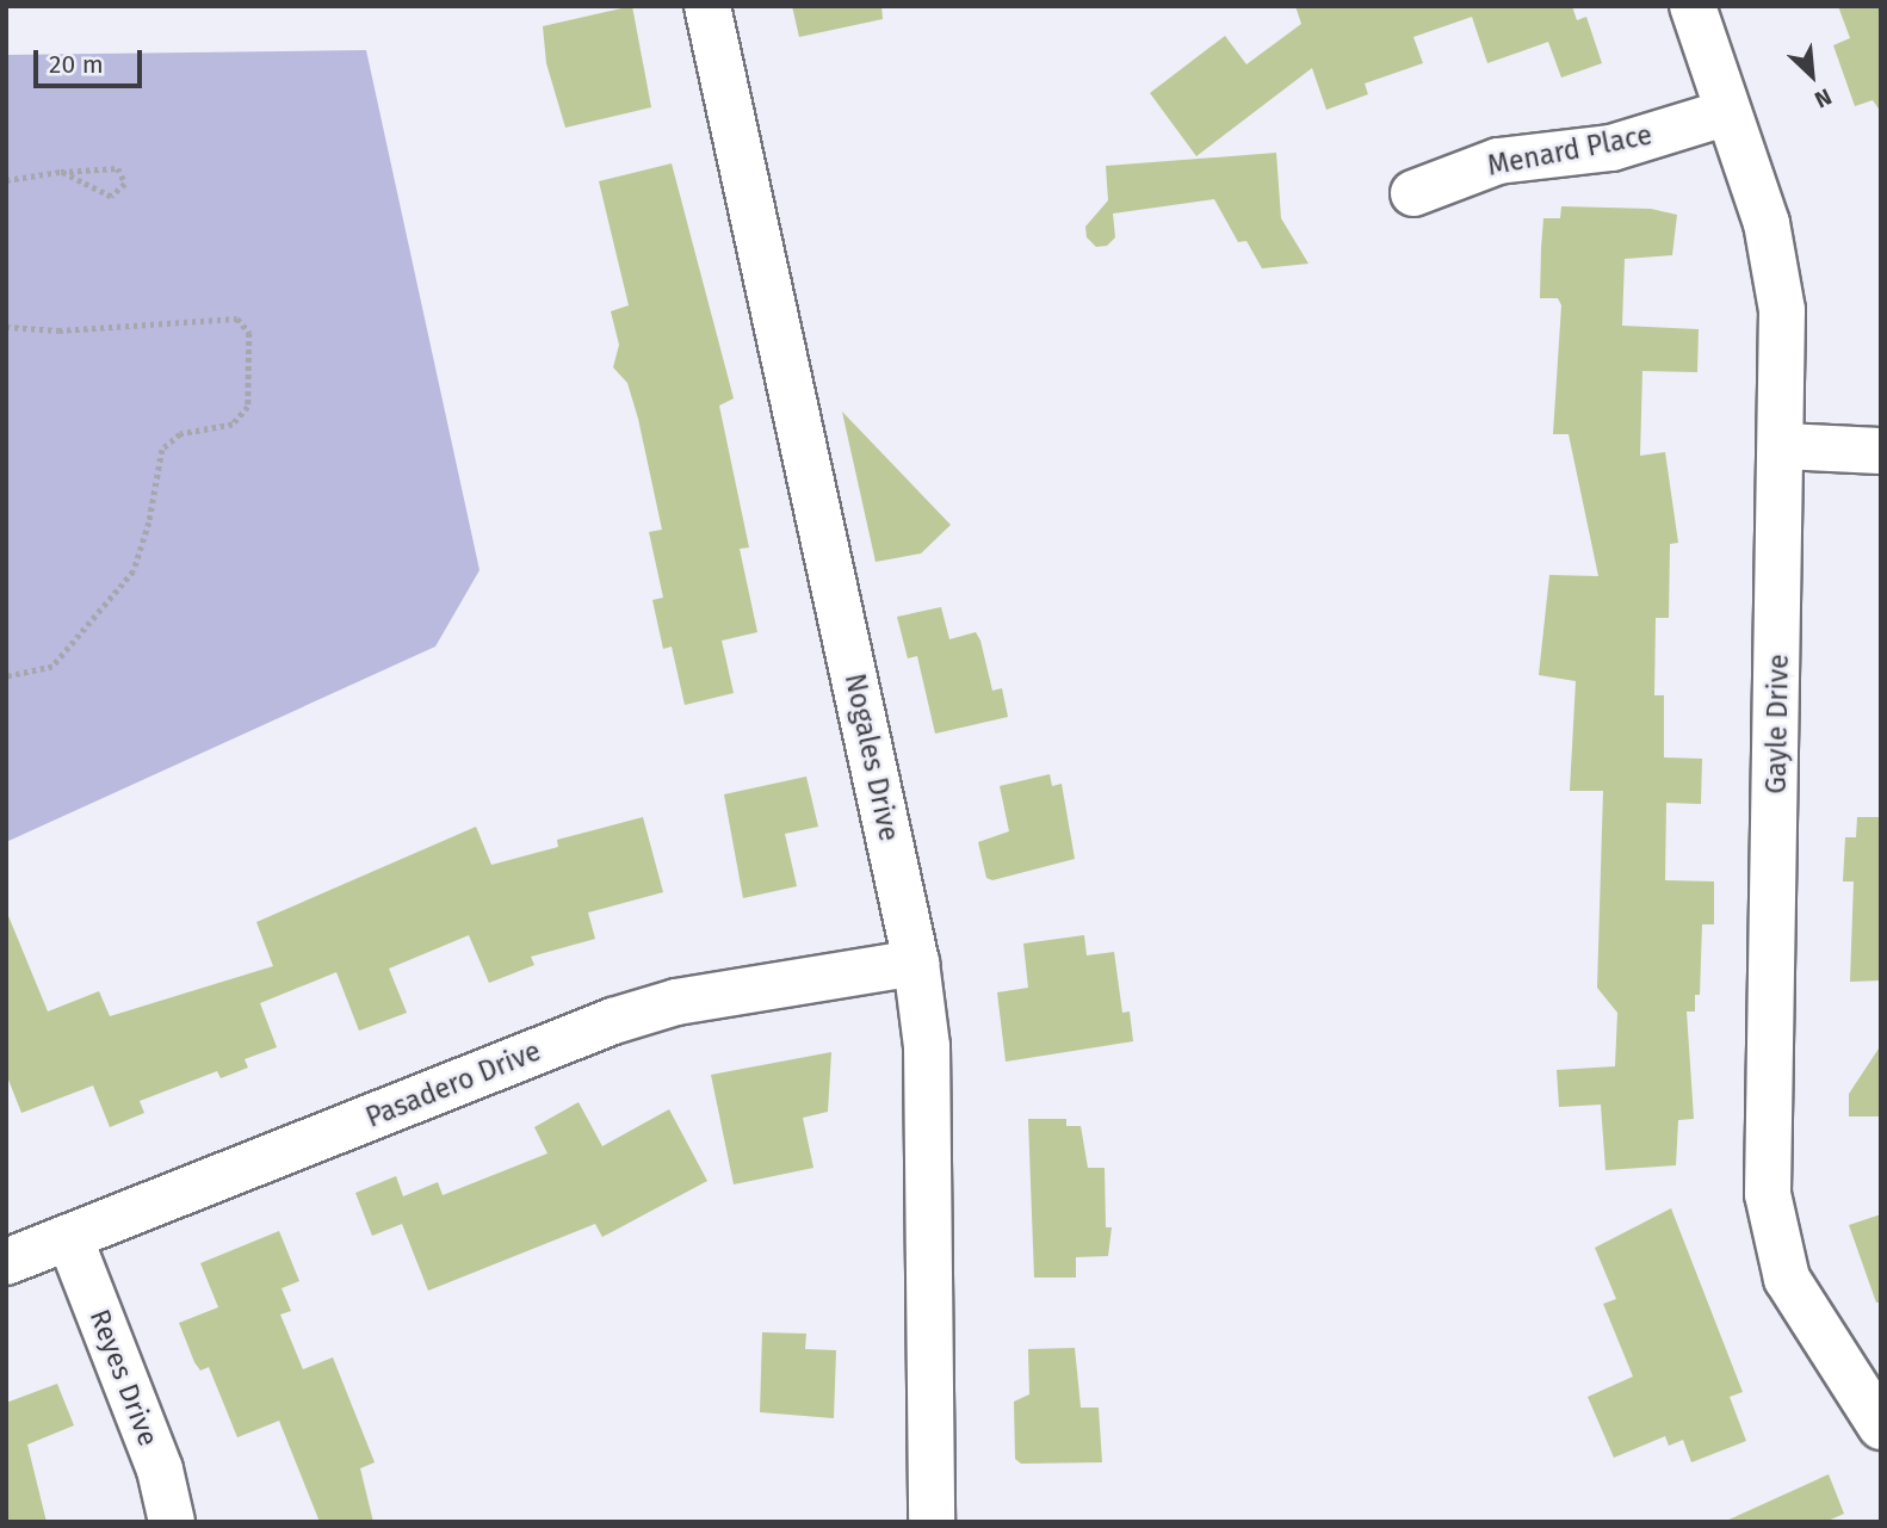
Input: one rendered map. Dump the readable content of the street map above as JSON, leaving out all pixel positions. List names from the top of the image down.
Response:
{
  "streets": {
    "street": [
      "Menard Place",
      "Gayle Drive",
      "Nogales Drive",
      "Pasadero Drive",
      "Reyes Drive"
    ]
  },
  "crossings": [
    ["Menard Place", "Gayle Drive"],
    ["Nogales Drive", "Pasadero Drive"],
    ["Pasadero Drive", "Reyes Drive"]
  ],
  "scale_bar": "20 m",
  "north": "bottom right"
}
